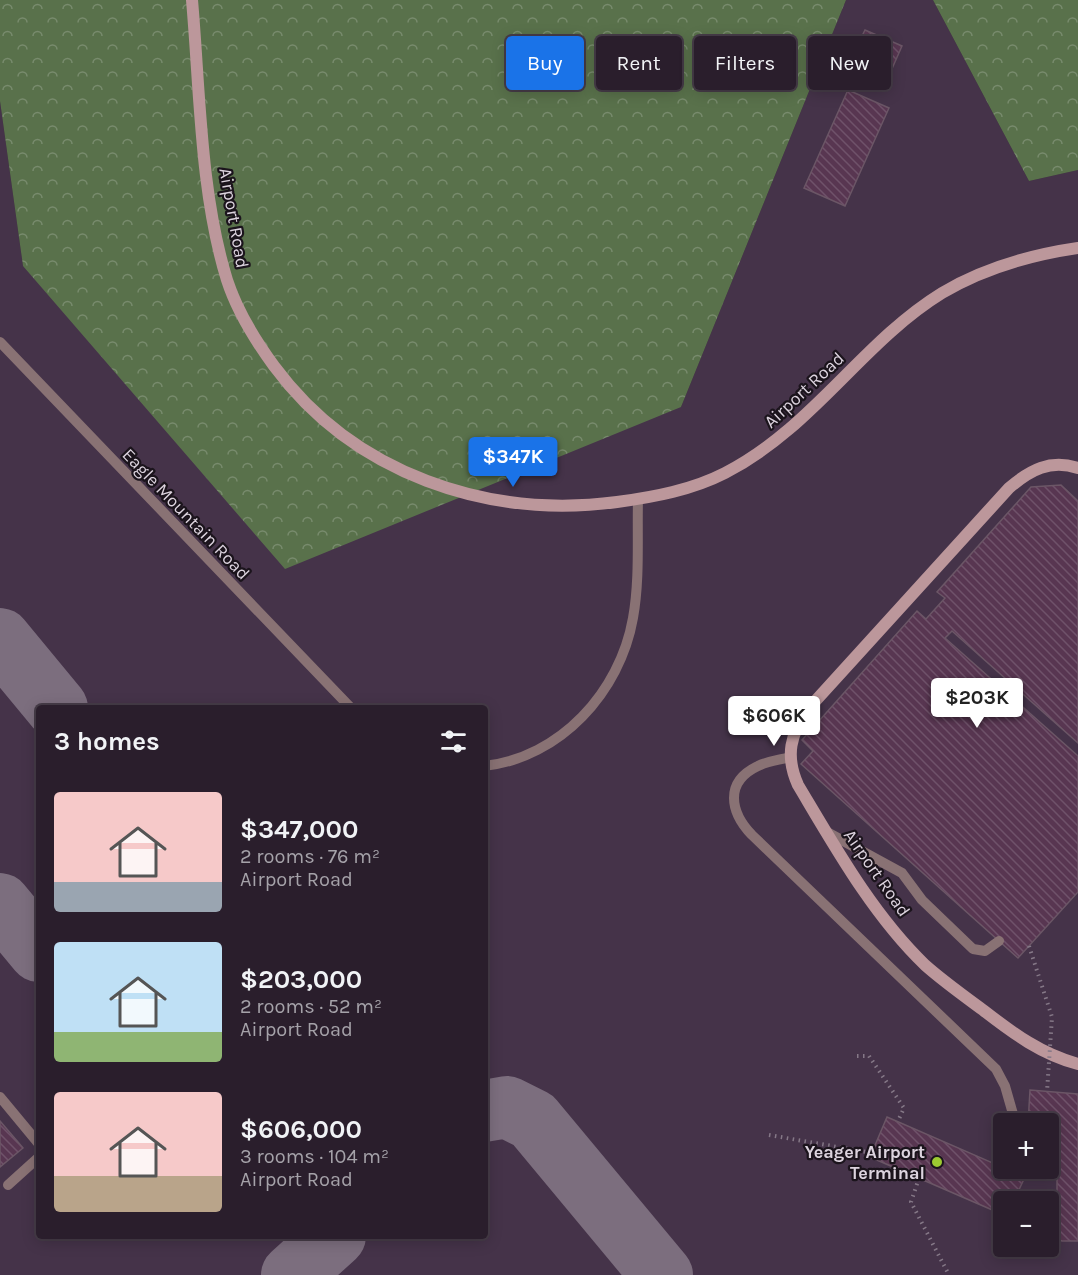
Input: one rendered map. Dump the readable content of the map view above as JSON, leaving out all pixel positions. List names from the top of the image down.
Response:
{
  "streets": {
    "street": ["Airport Road"],
    "lane": ["Eagle Mountain Road"]
  },
  "places": ["Yeager Airport Terminal"],
  "page": {
    "chip": [
      "Buy",
      "Rent",
      "Filters",
      "New"
    ],
    "price": ["$347K", "$203K", "$606K"],
    "heading": "3 homes",
    "list": [
      {
        "name": "$347,000",
        "note": "2 rooms · 76 m² · Airport Road"
      },
      {
        "name": "$203,000",
        "note": "2 rooms · 52 m² · Airport Road"
      },
      {
        "name": "$606,000",
        "note": "3 rooms · 104 m² · Airport Road"
      }
    ],
    "map_buttons": ["+", "−"]
  }
}
